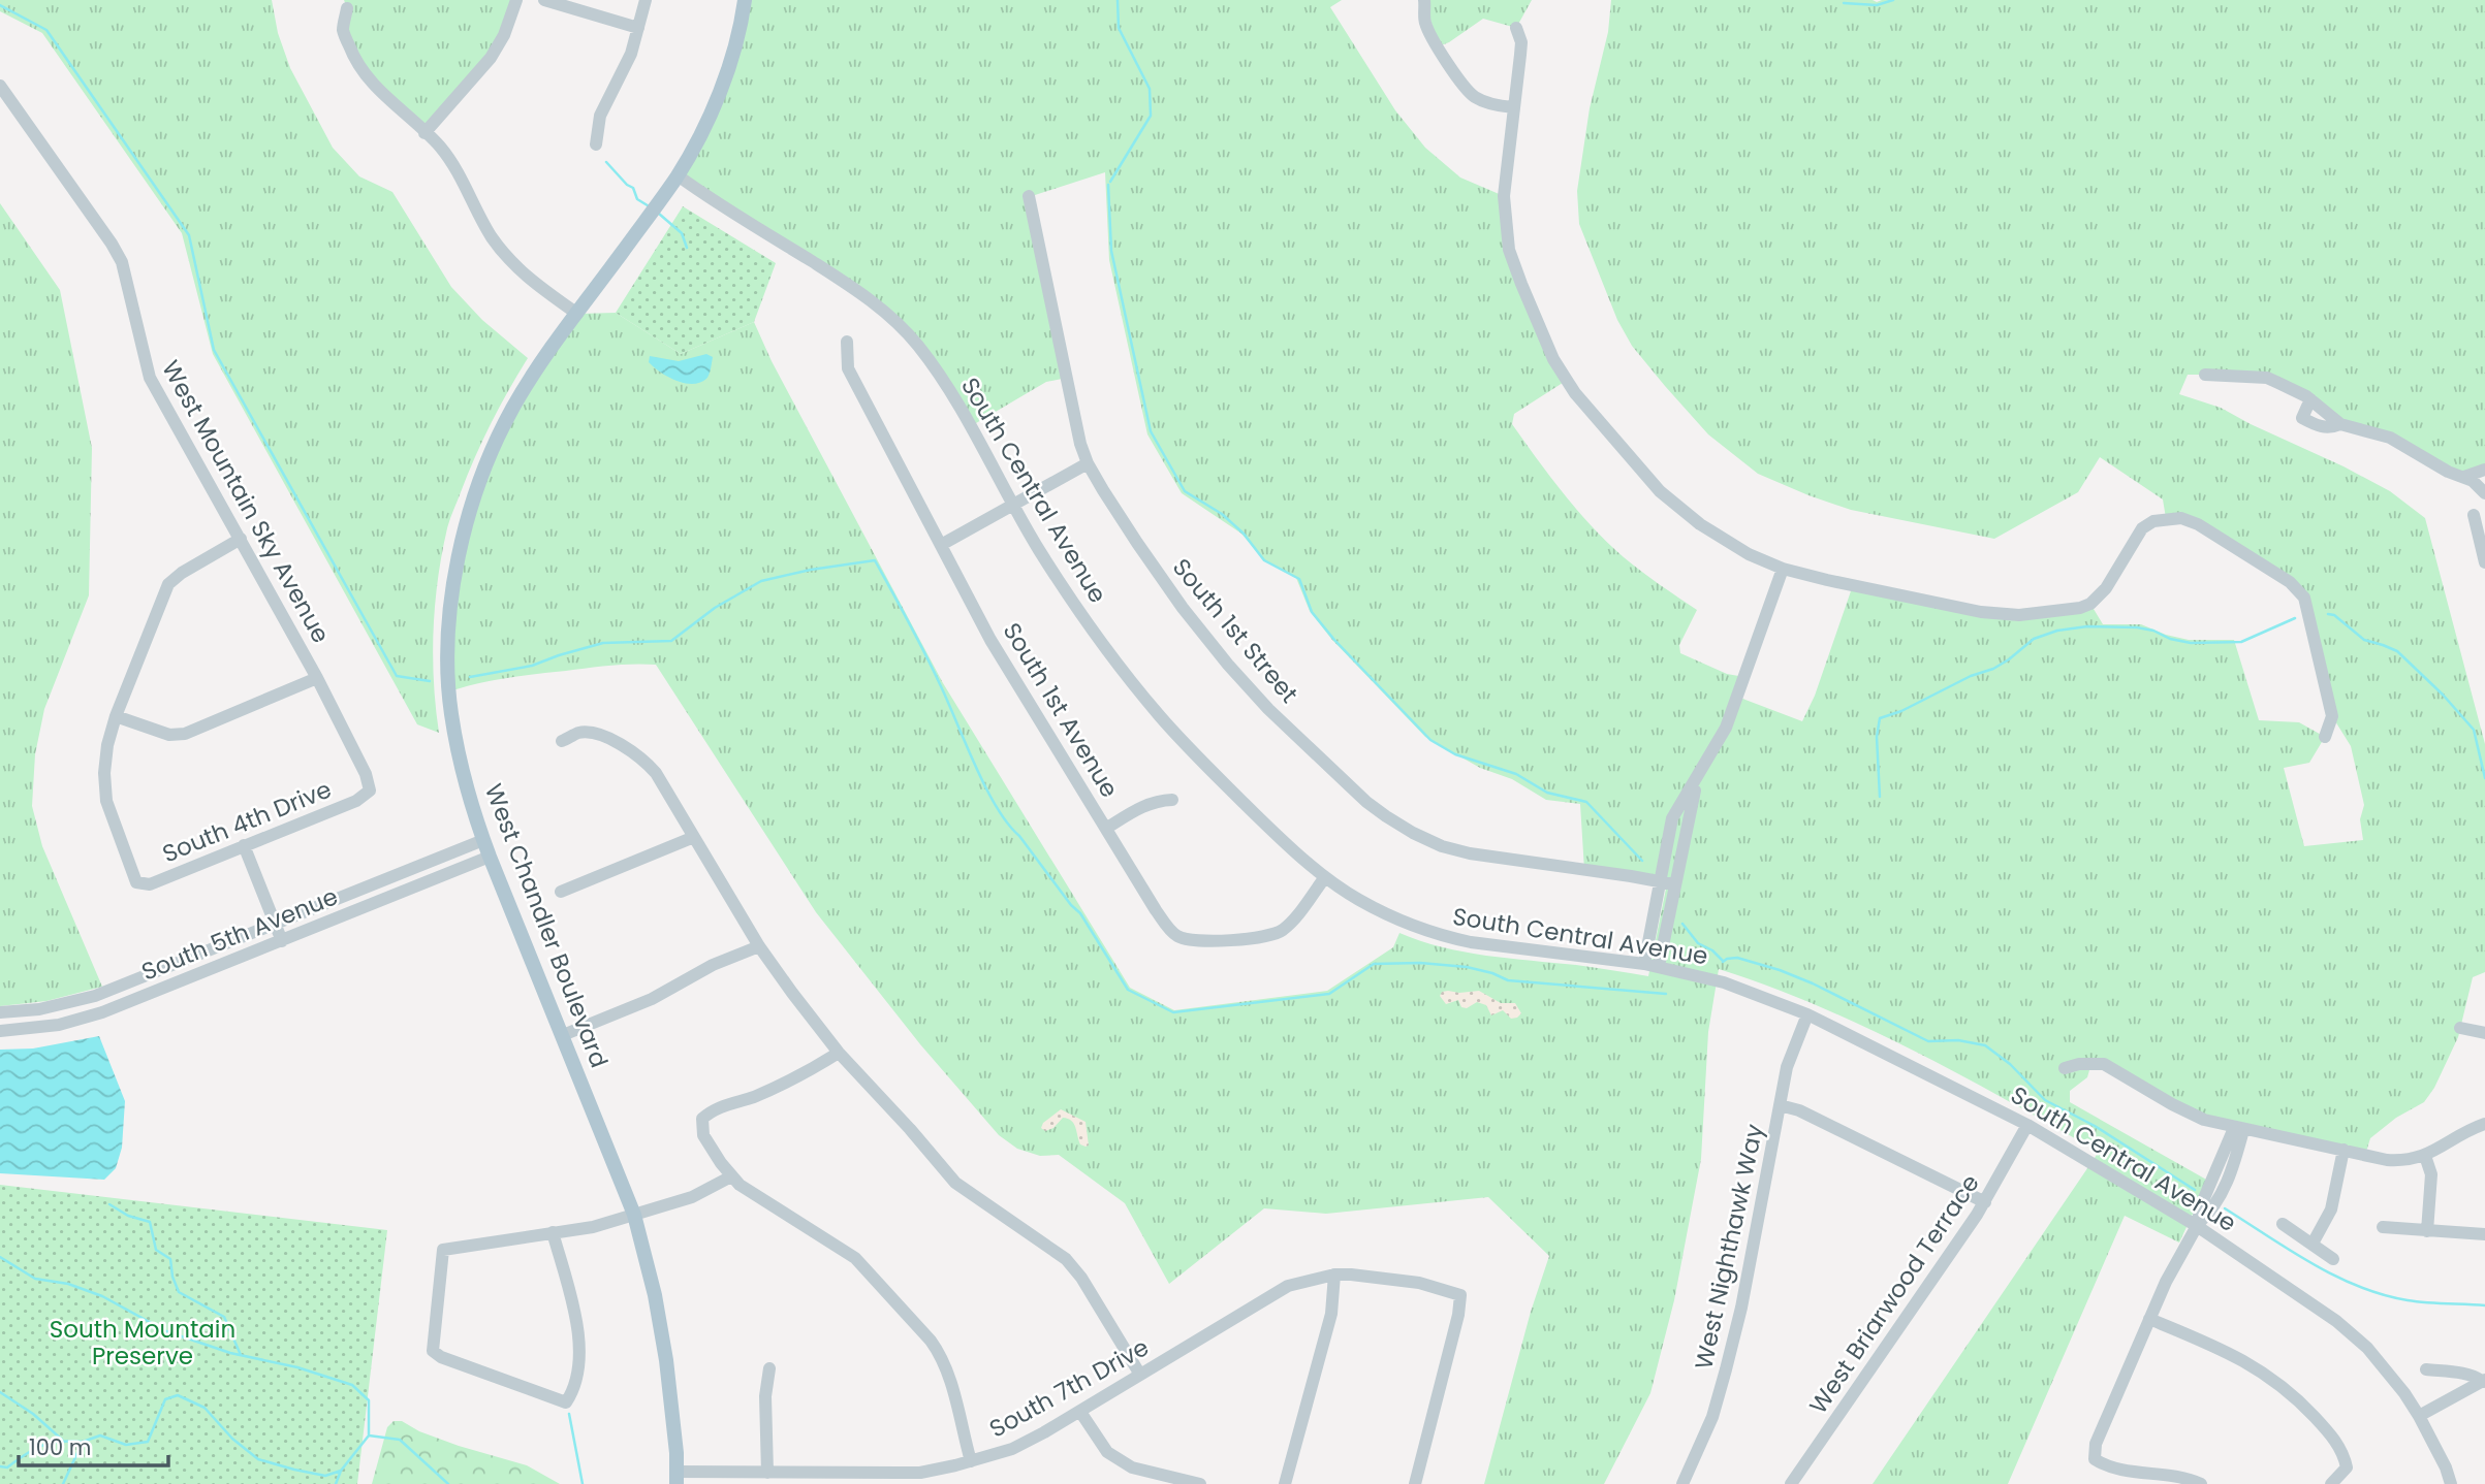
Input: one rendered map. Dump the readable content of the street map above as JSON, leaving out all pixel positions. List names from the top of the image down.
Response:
{
  "streets": {
    "main road": ["West Chandler Boulevard"],
    "street": [
      "South Central Avenue",
      "West Mountain Sky Avenue",
      "South 1st Street",
      "South 1st Avenue",
      "South 4th Drive",
      "South 5th Avenue",
      "West Nighthawk Way",
      "West Briarwood Terrace",
      "South 7th Drive"
    ]
  },
  "crossings": [
    ["South Central Avenue", "South 1st Avenue"],
    ["South Central Avenue", "West Chandler Boulevard"],
    ["South Central Avenue", "West Nighthawk Way"],
    ["South Central Avenue", "West Briarwood Terrace"],
    ["West Mountain Sky Avenue", "South 4th Drive"],
    ["West Chandler Boulevard", "South 5th Avenue"],
    ["West Chandler Boulevard", "South 7th Drive"]
  ],
  "parks": ["South Mountain Preserve"],
  "scale_bar": "100 m"
}
